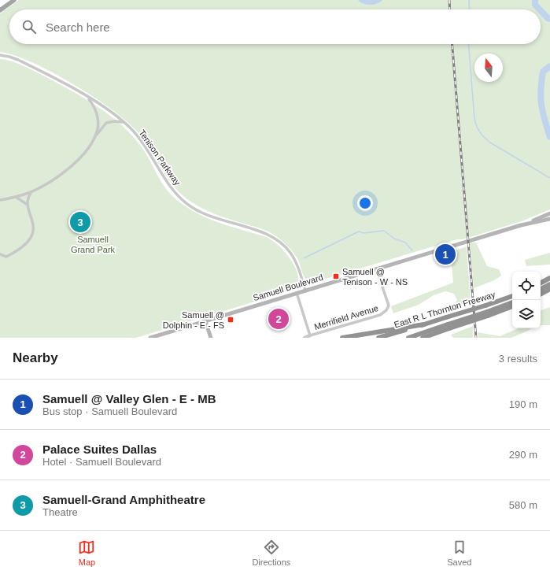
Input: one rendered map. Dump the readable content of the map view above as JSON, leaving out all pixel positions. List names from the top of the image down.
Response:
{
  "streets": {
    "highway": ["East R L Thornton Freeway"],
    "main road": ["Samuell Boulevard"],
    "street": ["Tenison Parkway", "Merrifield Avenue"]
  },
  "crossings": [
    ["Tenison Parkway", "Samuell Boulevard"],
    ["Samuell Boulevard", "Merrifield Avenue"]
  ],
  "parks": ["Samuell Grand Park"],
  "places": {
    "transit": ["Samuell @ Tenison - W - NS", "Samuell @ Dolphin - E - FS"]
  },
  "north": "top",
  "page": {
    "search": "Search here",
    "pins": ["3", "1", "2"],
    "heading": ["Nearby", "3 results"],
    "list": [
      {
        "mark": "1",
        "name": "Samuell @ Valley Glen - E - MB",
        "note": "Bus stop · Samuell Boulevard",
        "value": "190 m"
      },
      {
        "mark": "2",
        "name": "Palace Suites Dallas",
        "note": "Hotel · Samuell Boulevard",
        "value": "290 m"
      },
      {
        "mark": "3",
        "name": "Samuell-Grand Amphitheatre",
        "note": "Theatre",
        "value": "580 m"
      }
    ],
    "nav": ["Map", "Directions", "Saved"]
  }
}
